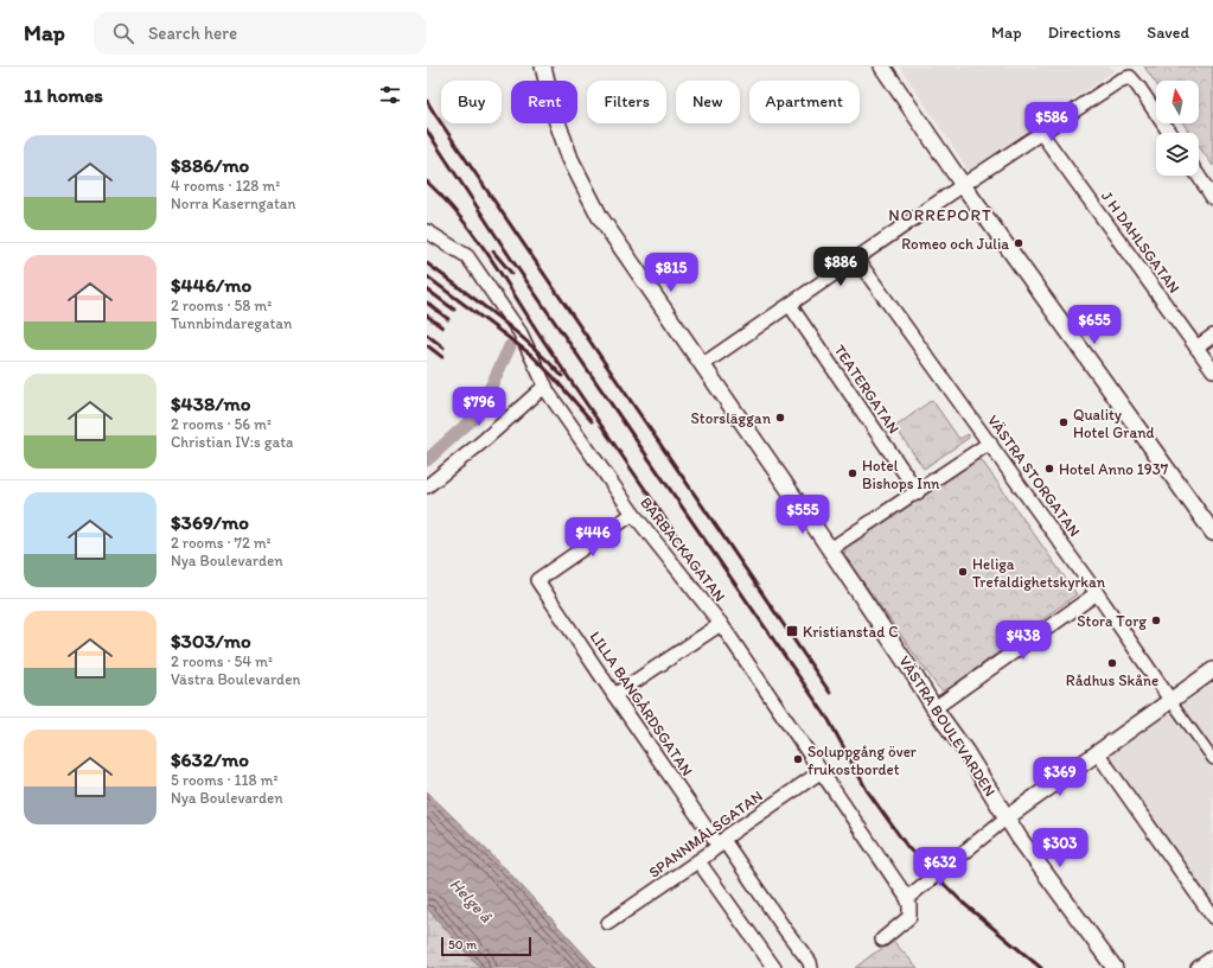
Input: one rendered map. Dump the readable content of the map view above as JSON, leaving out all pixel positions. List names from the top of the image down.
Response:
{
  "streets": {
    "street": [
      "J H DAHLSGATAN",
      "TEATERGATAN",
      "VÄSTRA STORGATAN",
      "BARBACKAGATAN",
      "LILLA BANGÅRDSGATAN",
      "VÄSTRA BOULEVARDEN",
      "SPANNMÅLSGATAN"
    ]
  },
  "crossings": [
    ["BARBACKAGATAN", "LILLA BANGÅRDSGATAN"],
    ["BARBACKAGATAN", "SPANNMÅLSGATAN"],
    ["LILLA BANGÅRDSGATAN", "SPANNMÅLSGATAN"]
  ],
  "districts": ["NORREPORT"],
  "water": ["Helge å"],
  "places": {
    "other": [
      "Romeo och Julia",
      "Storsläggan",
      "Quality Hotel Grand",
      "Hotel Anno 1937",
      "Hotel Bishops Inn",
      "Heliga Trefaldighetskyrkan",
      "Stora Torg",
      "Rådhus Skåne",
      "Soluppgång över frukostbordet"
    ],
    "transit": ["Kristianstad C"]
  },
  "scale_bar": "50 m",
  "north": "top",
  "page": {
    "header": "Map",
    "search": "Search here",
    "nav": ["Map", "Directions", "Saved"],
    "heading": "11 homes",
    "chip": [
      "Buy",
      "Rent",
      "Filters",
      "New",
      "Apartment"
    ],
    "price": [
      "$586",
      "$886",
      "$815",
      "$655",
      "$796",
      "$555",
      "$446",
      "$438",
      "$369",
      "$303",
      "$632"
    ],
    "list": [
      {
        "name": "$886/mo",
        "note": "4 rooms · 128 m² · Norra Kaserngatan"
      },
      {
        "name": "$446/mo",
        "note": "2 rooms · 58 m² · Tunnbindaregatan"
      },
      {
        "name": "$438/mo",
        "note": "2 rooms · 56 m² · Christian IV:s gata"
      },
      {
        "name": "$369/mo",
        "note": "2 rooms · 72 m² · Nya Boulevarden"
      },
      {
        "name": "$303/mo",
        "note": "2 rooms · 54 m² · Västra Boulevarden"
      },
      {
        "name": "$632/mo",
        "note": "5 rooms · 118 m² · Nya Boulevarden"
      }
    ],
    "scale": "50 m"
  }
}
